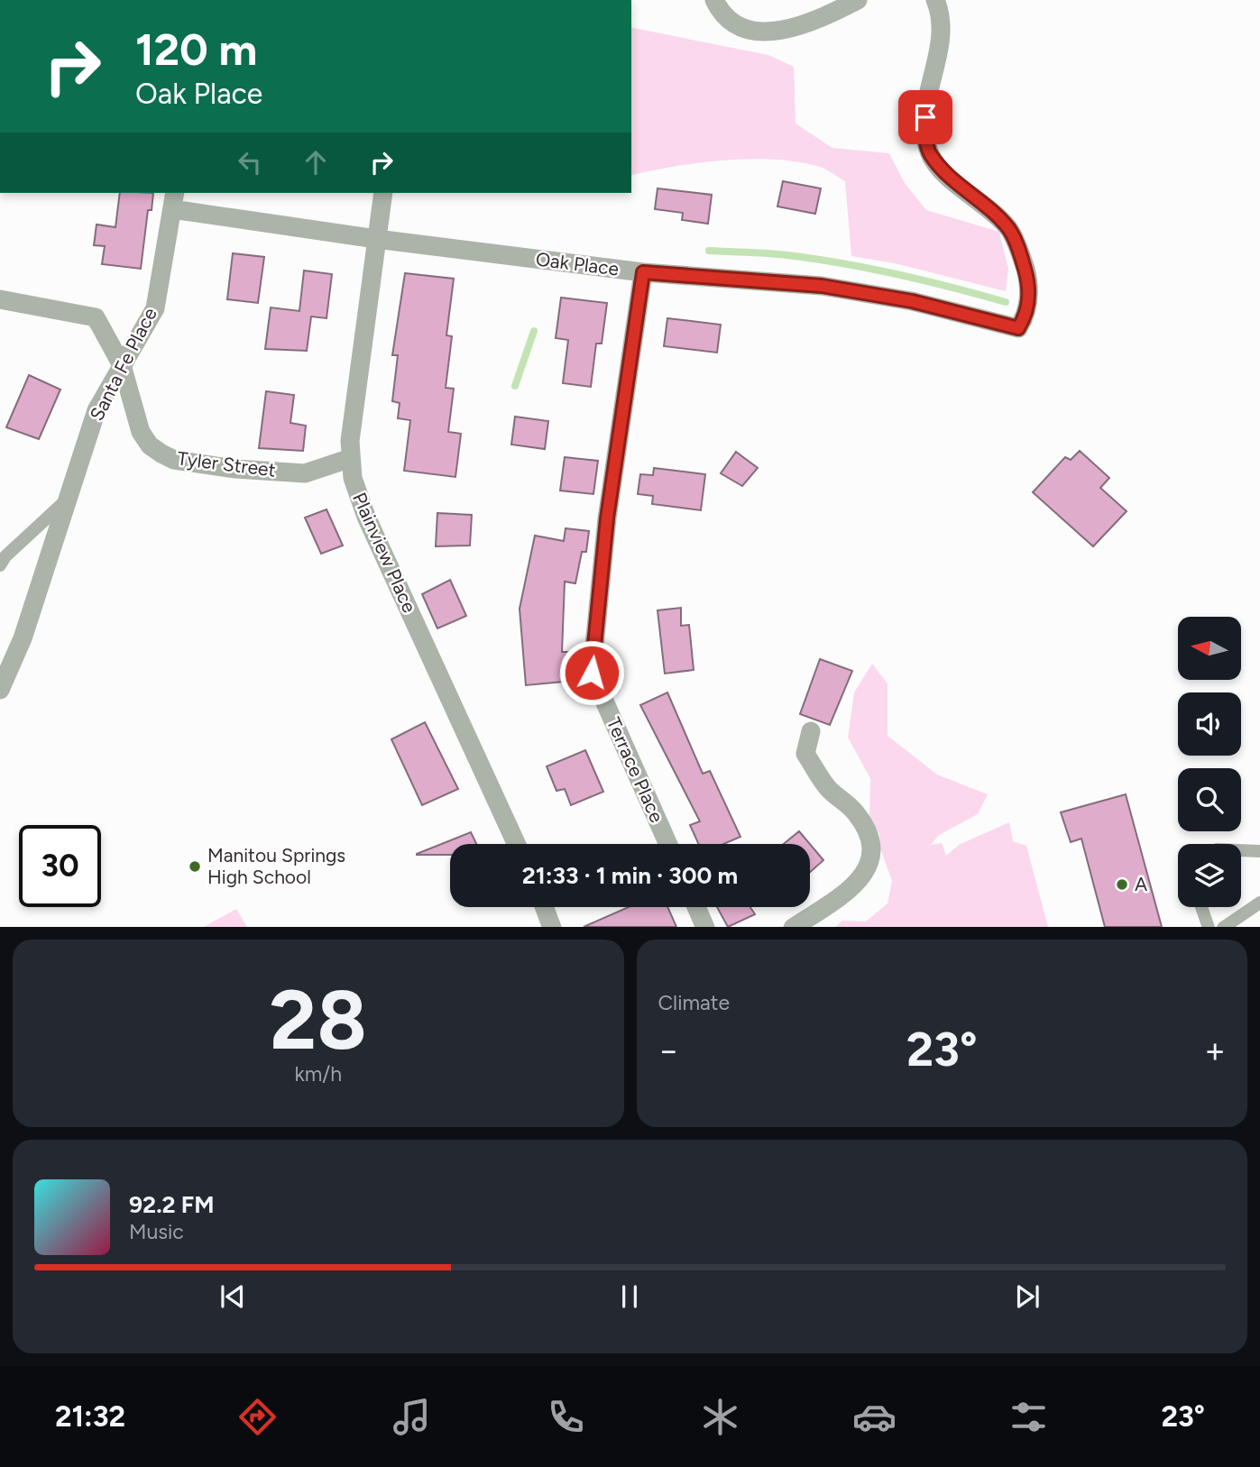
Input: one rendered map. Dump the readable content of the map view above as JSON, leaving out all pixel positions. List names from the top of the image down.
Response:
{
  "streets": {
    "street": [
      "Oak Place",
      "Santa Fe Place",
      "Tyler Street",
      "Plainview Place",
      "Terrace Place"
    ]
  },
  "crossings": [
    ["Oak Place", "Santa Fe Place"],
    ["Oak Place", "Plainview Place"],
    ["Oak Place", "Terrace Place"],
    ["Santa Fe Place", "Tyler Street"],
    ["Tyler Street", "Plainview Place"]
  ],
  "places": ["Manitou Springs High School", "A"],
  "north": "left",
  "page": {
    "turn": ["120 m", "Oak Place"],
    "limit": "30",
    "trip": "21:33 · 1 min · 300 m",
    "tile": [
      ["28", "km/h"],
      "Climate"
    ],
    "heat": ["−", "23°", "+"],
    "song": ["92.2 FM", "Music"],
    "tabs": ["21:32", "23°"]
  }
}
